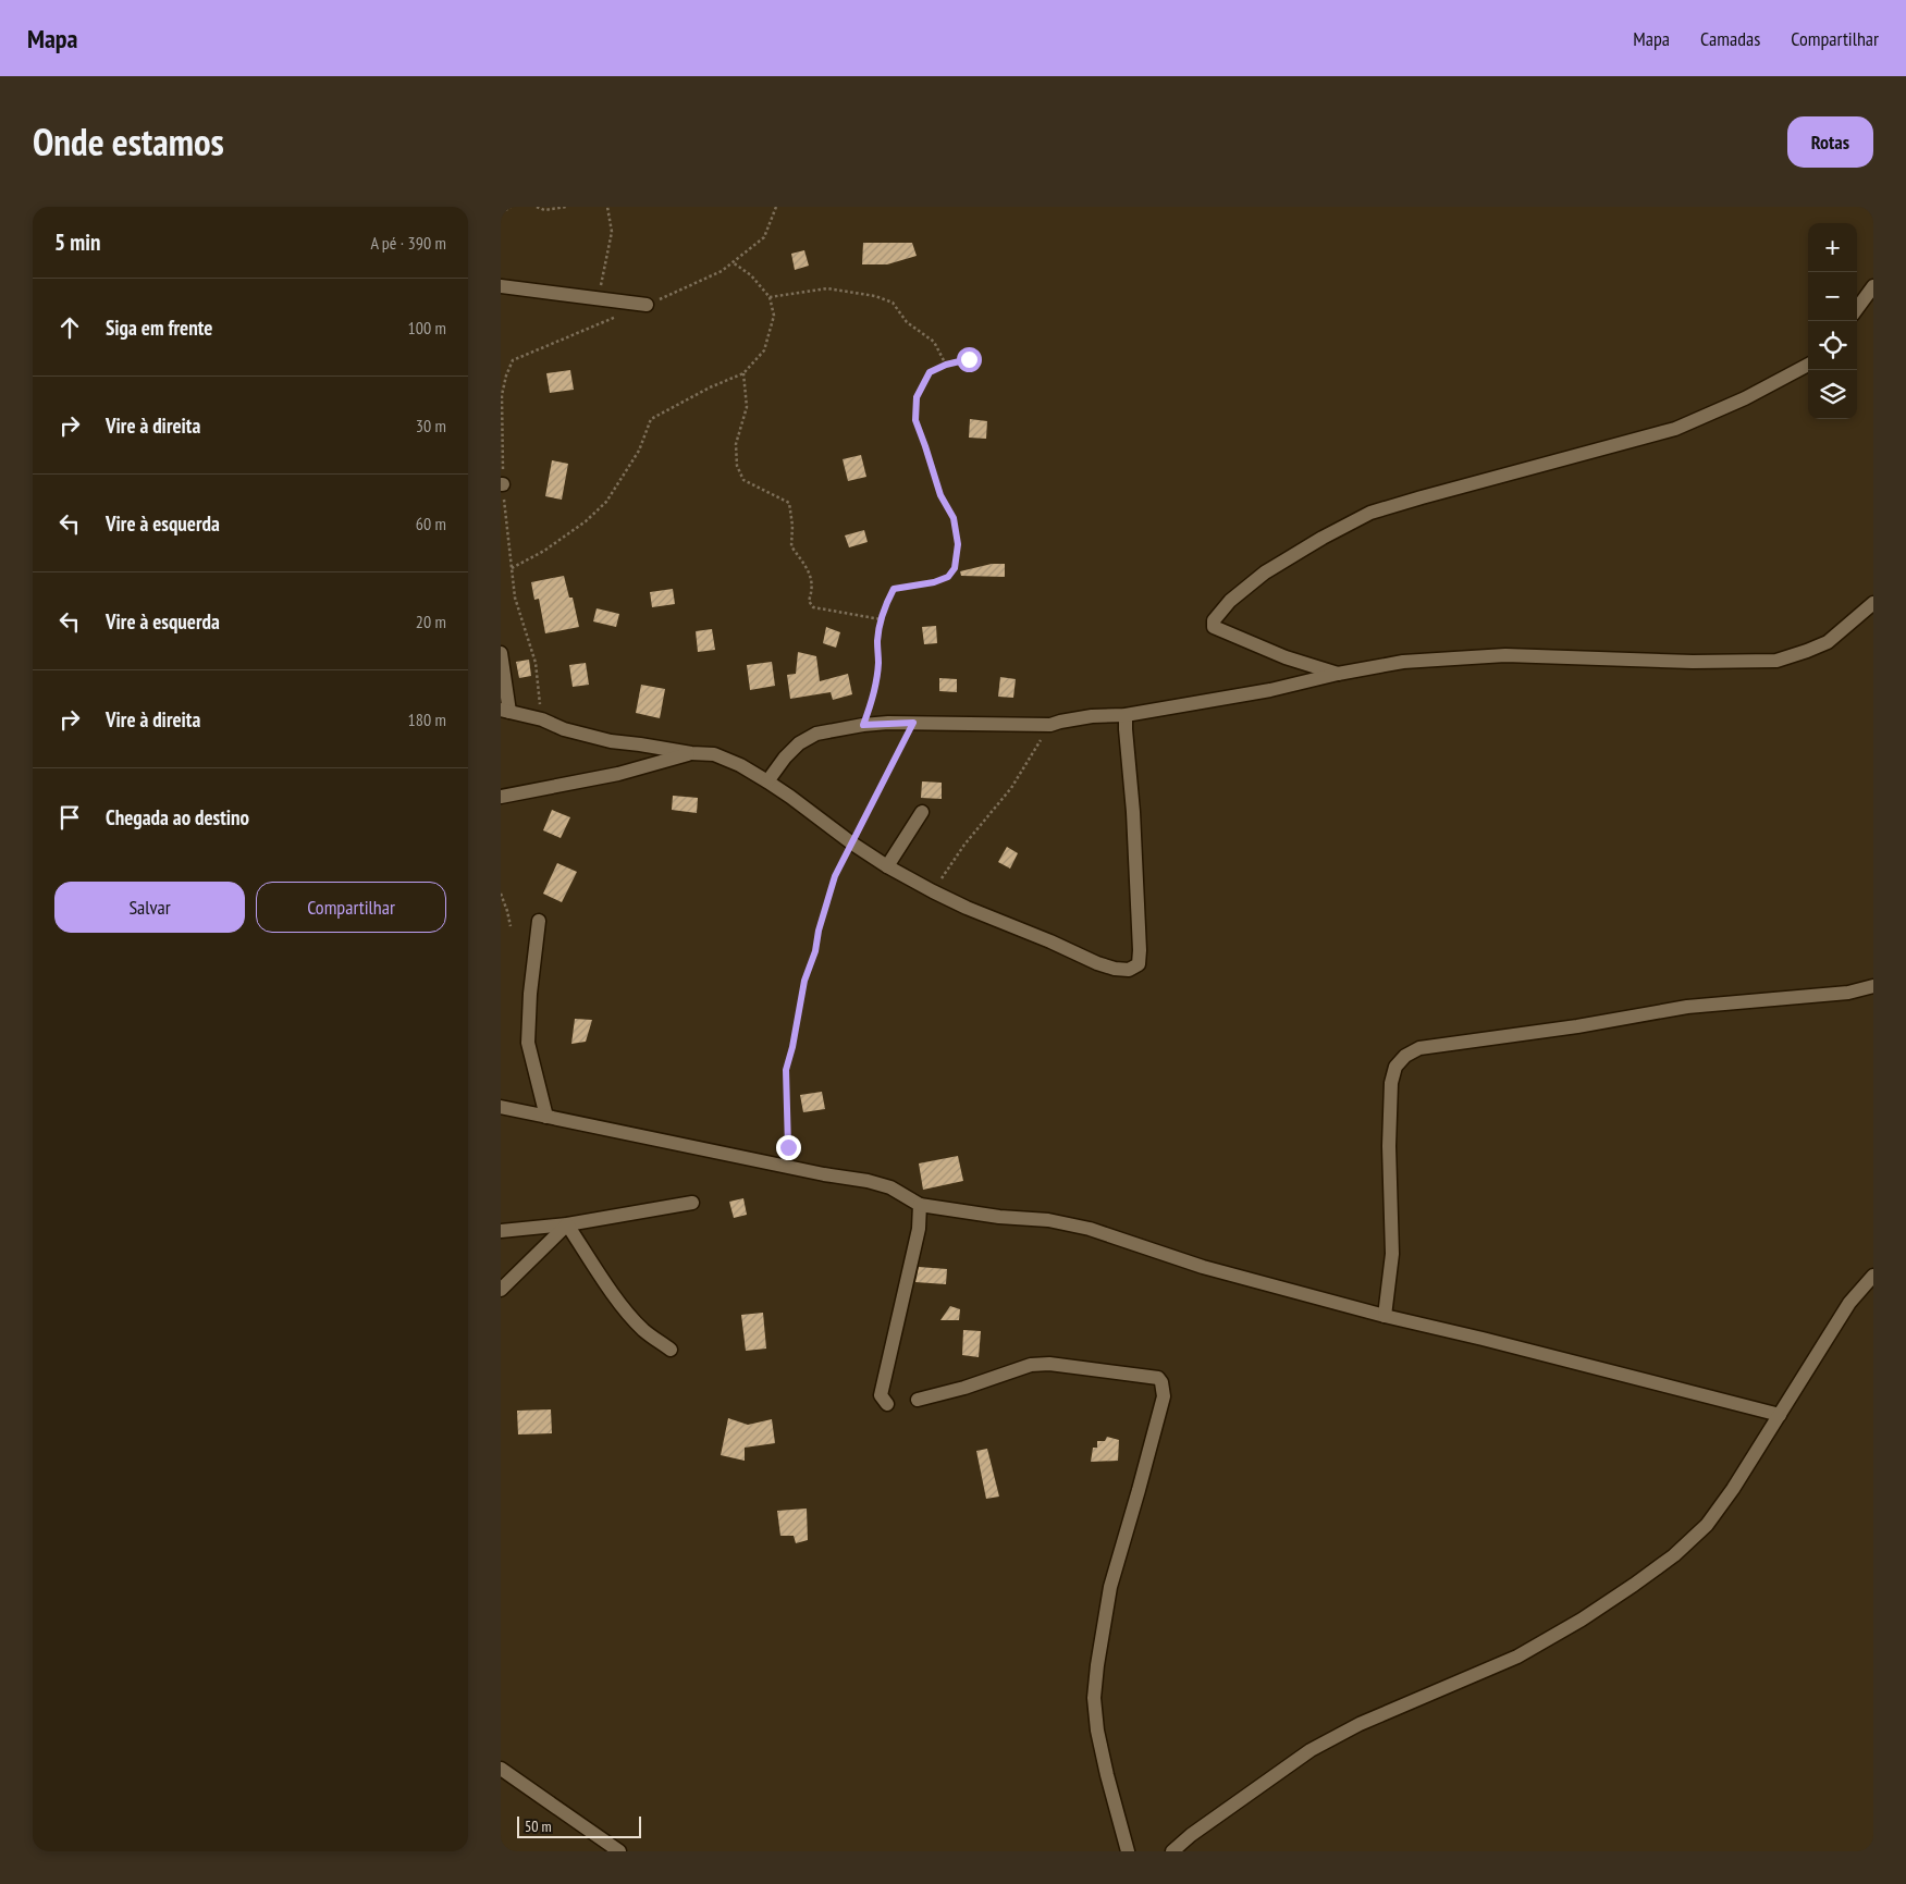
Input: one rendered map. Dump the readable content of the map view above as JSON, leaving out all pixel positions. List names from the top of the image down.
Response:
{
  "scale_bar": "50 m",
  "page": {
    "header": "Mapa",
    "nav": ["Mapa", "Camadas", "Compartilhar"],
    "title": "Onde estamos",
    "buttons": [
      "Rotas",
      ["Salvar", "Compartilhar"]
    ],
    "heading": ["5 min", "A pé · 390 m"],
    "map_buttons": ["+", "−"],
    "list": [
      ["Siga em frente", "100 m"],
      ["Vire à direita", "30 m"],
      ["Vire à esquerda", "60 m"],
      ["Vire à esquerda", "20 m"],
      ["Vire à direita", "180 m"],
      "Chegada ao destino"
    ],
    "scale": "50 m"
  }
}
